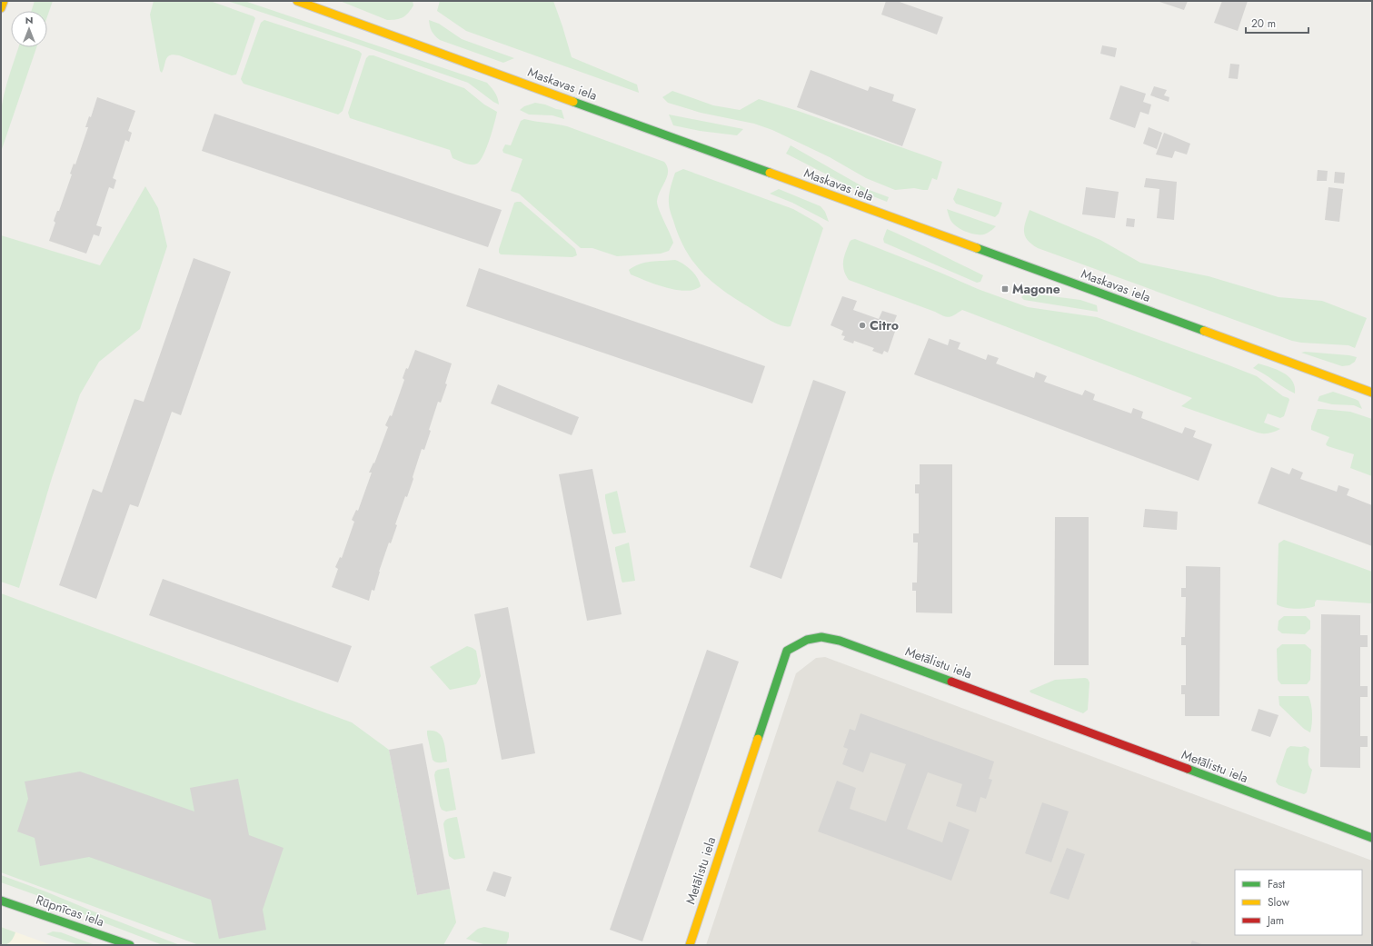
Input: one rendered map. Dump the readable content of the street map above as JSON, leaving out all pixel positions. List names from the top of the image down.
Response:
{
  "streets": {
    "street": ["Maskavas iela", "Metālistu iela", "Rūpnīcas iela"]
  },
  "places": {
    "transit": ["Magone"],
    "other": ["Citro"]
  },
  "legend": ["Fast", "Slow", "Jam"],
  "scale_bar": "20 m",
  "north": "top"
}
